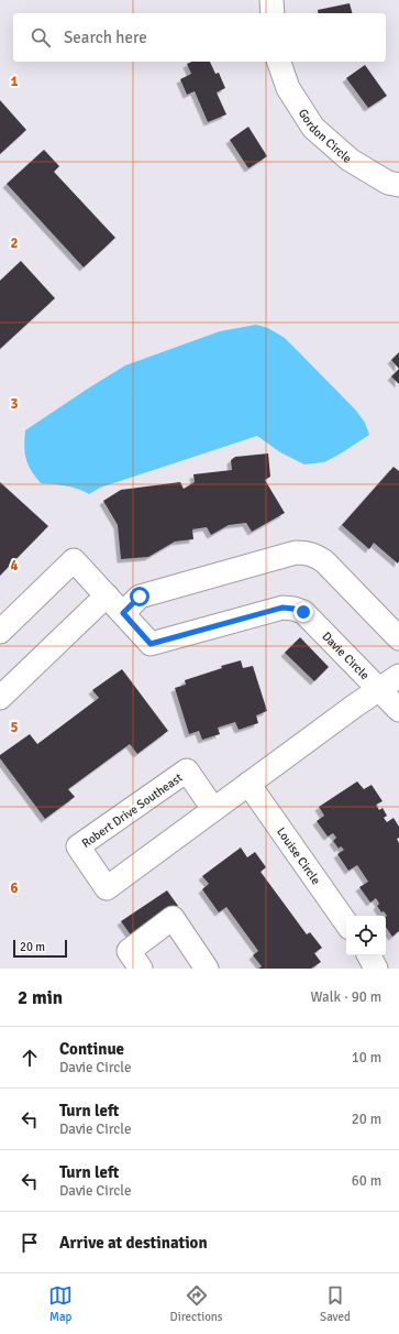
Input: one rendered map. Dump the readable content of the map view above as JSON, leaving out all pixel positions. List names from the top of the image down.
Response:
{
  "streets": {
    "street": [
      "Gordon Circle",
      "Davie Circle",
      "Robert Drive Southeast",
      "Louise Circle"
    ]
  },
  "crossings": [
    ["Davie Circle", "Robert Drive Southeast"],
    ["Robert Drive Southeast", "Louise Circle"]
  ],
  "scale_bar": "20 m",
  "page": {
    "search": "Search here",
    "scale": "20 m",
    "heading": ["2 min", "Walk · 90 m"],
    "list": [
      ["Continue", "Davie Circle", "10 m"],
      ["Turn left", "Davie Circle", "20 m"],
      ["Turn left", "Davie Circle", "60 m"],
      "Arrive at destination"
    ],
    "nav": ["Map", "Directions", "Saved"]
  },
  "grid": {
    "rows": [
      "1",
      "2",
      "3",
      "4",
      "5",
      "6"
    ]
  }
}
